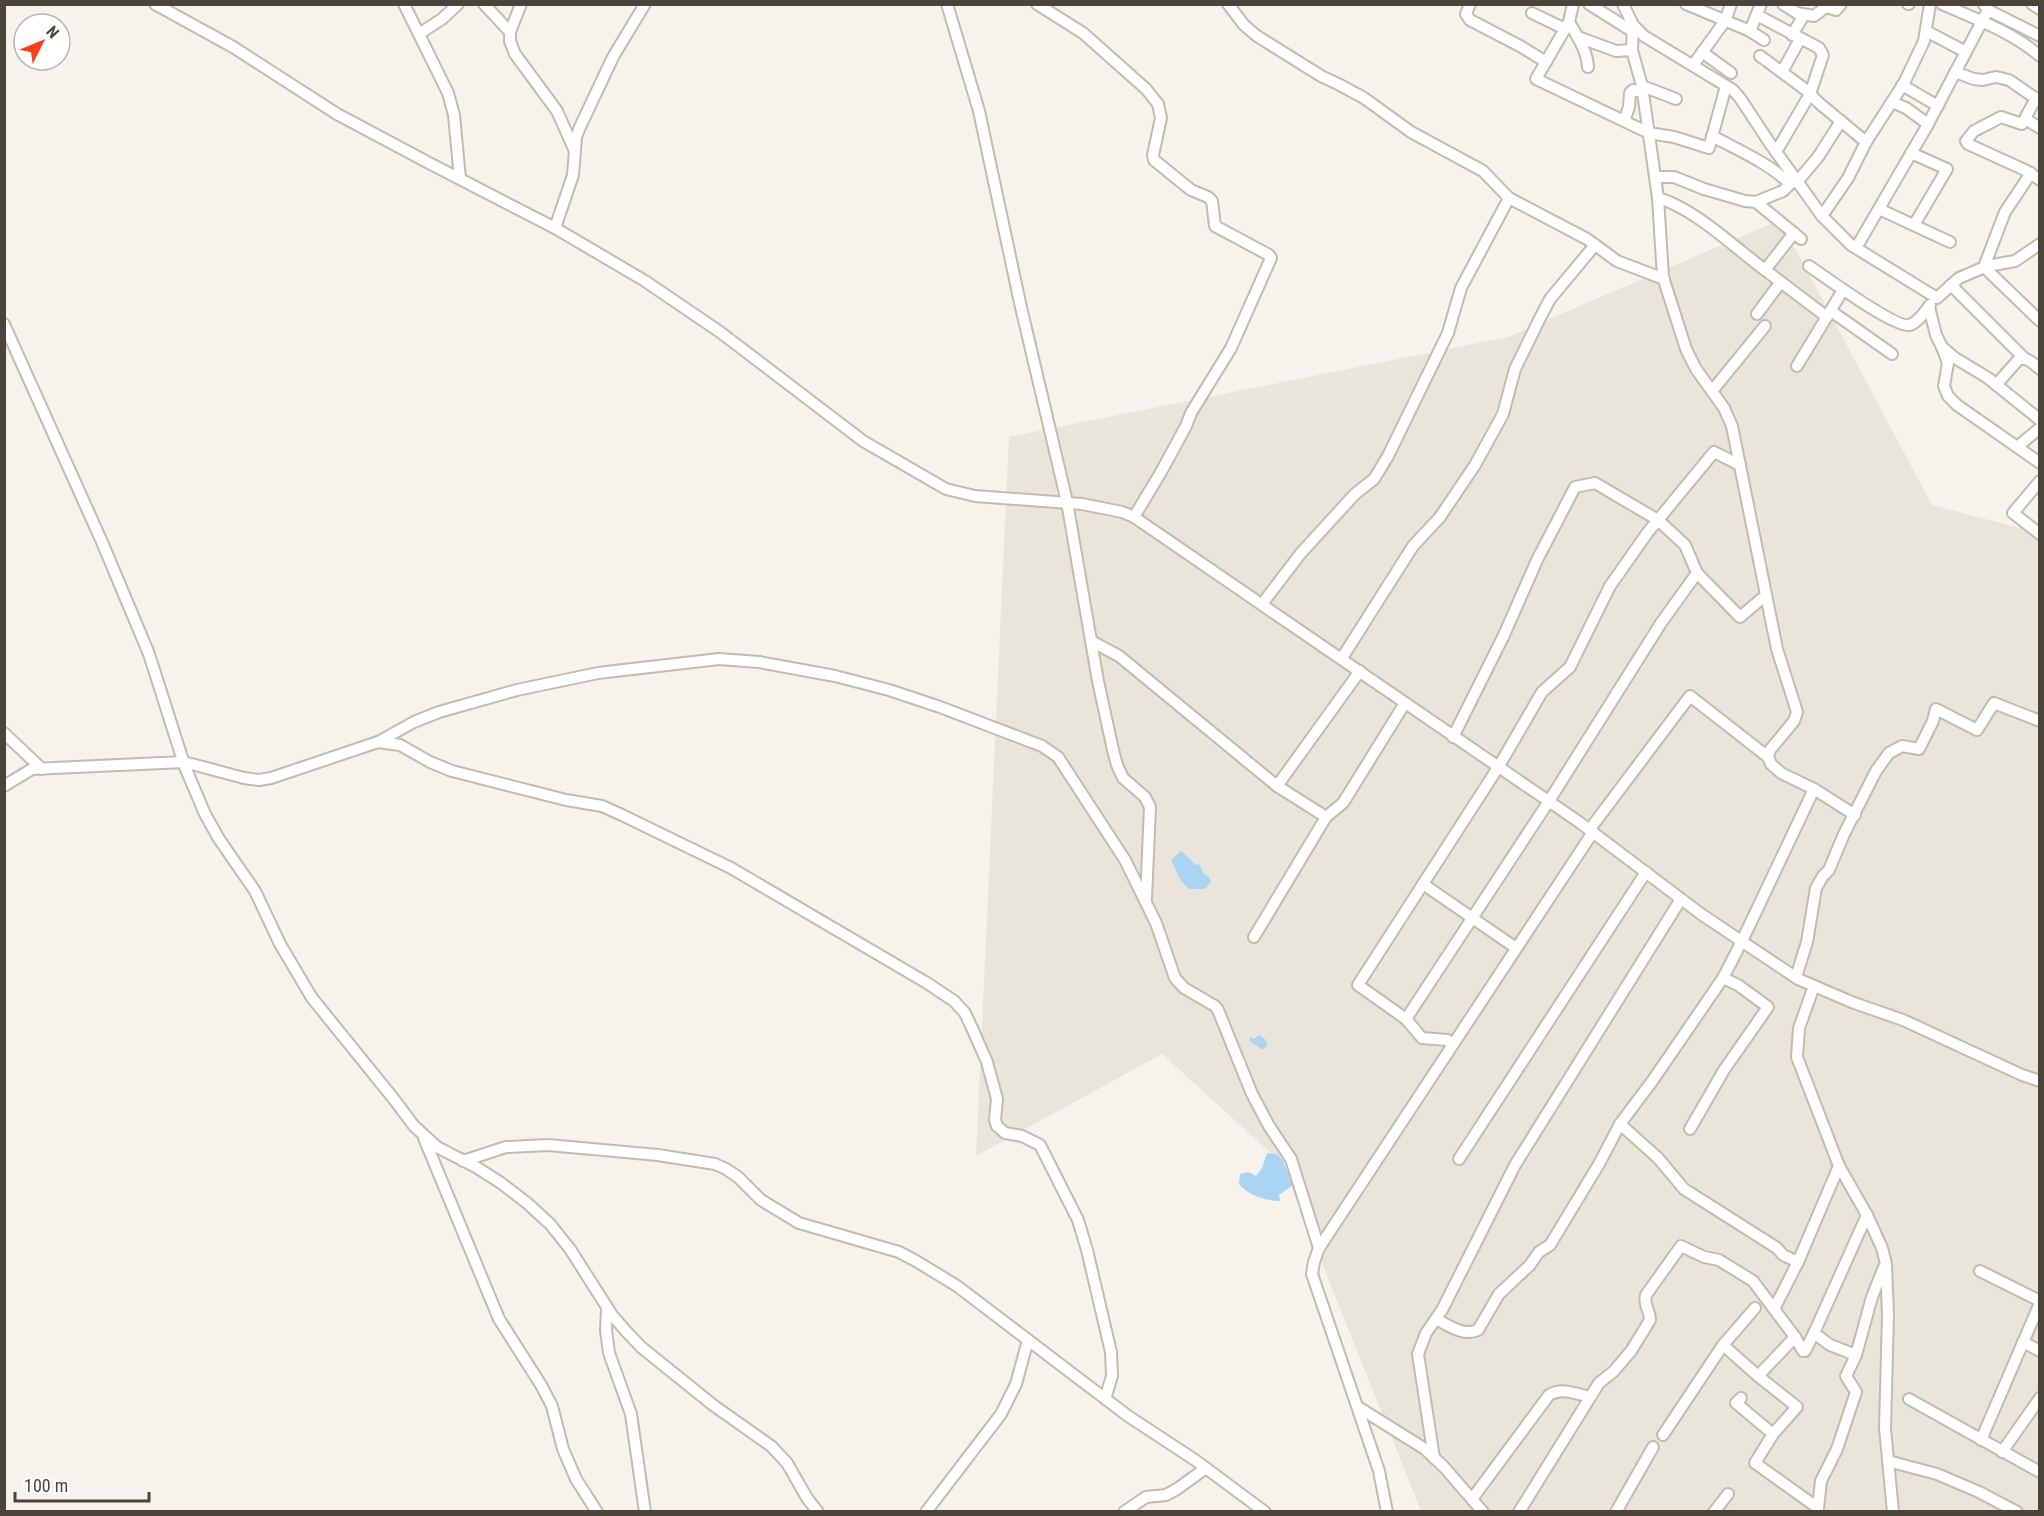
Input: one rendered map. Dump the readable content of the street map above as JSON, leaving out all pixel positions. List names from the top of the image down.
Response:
{
  "scale_bar": "100 m",
  "north": "top right"
}
